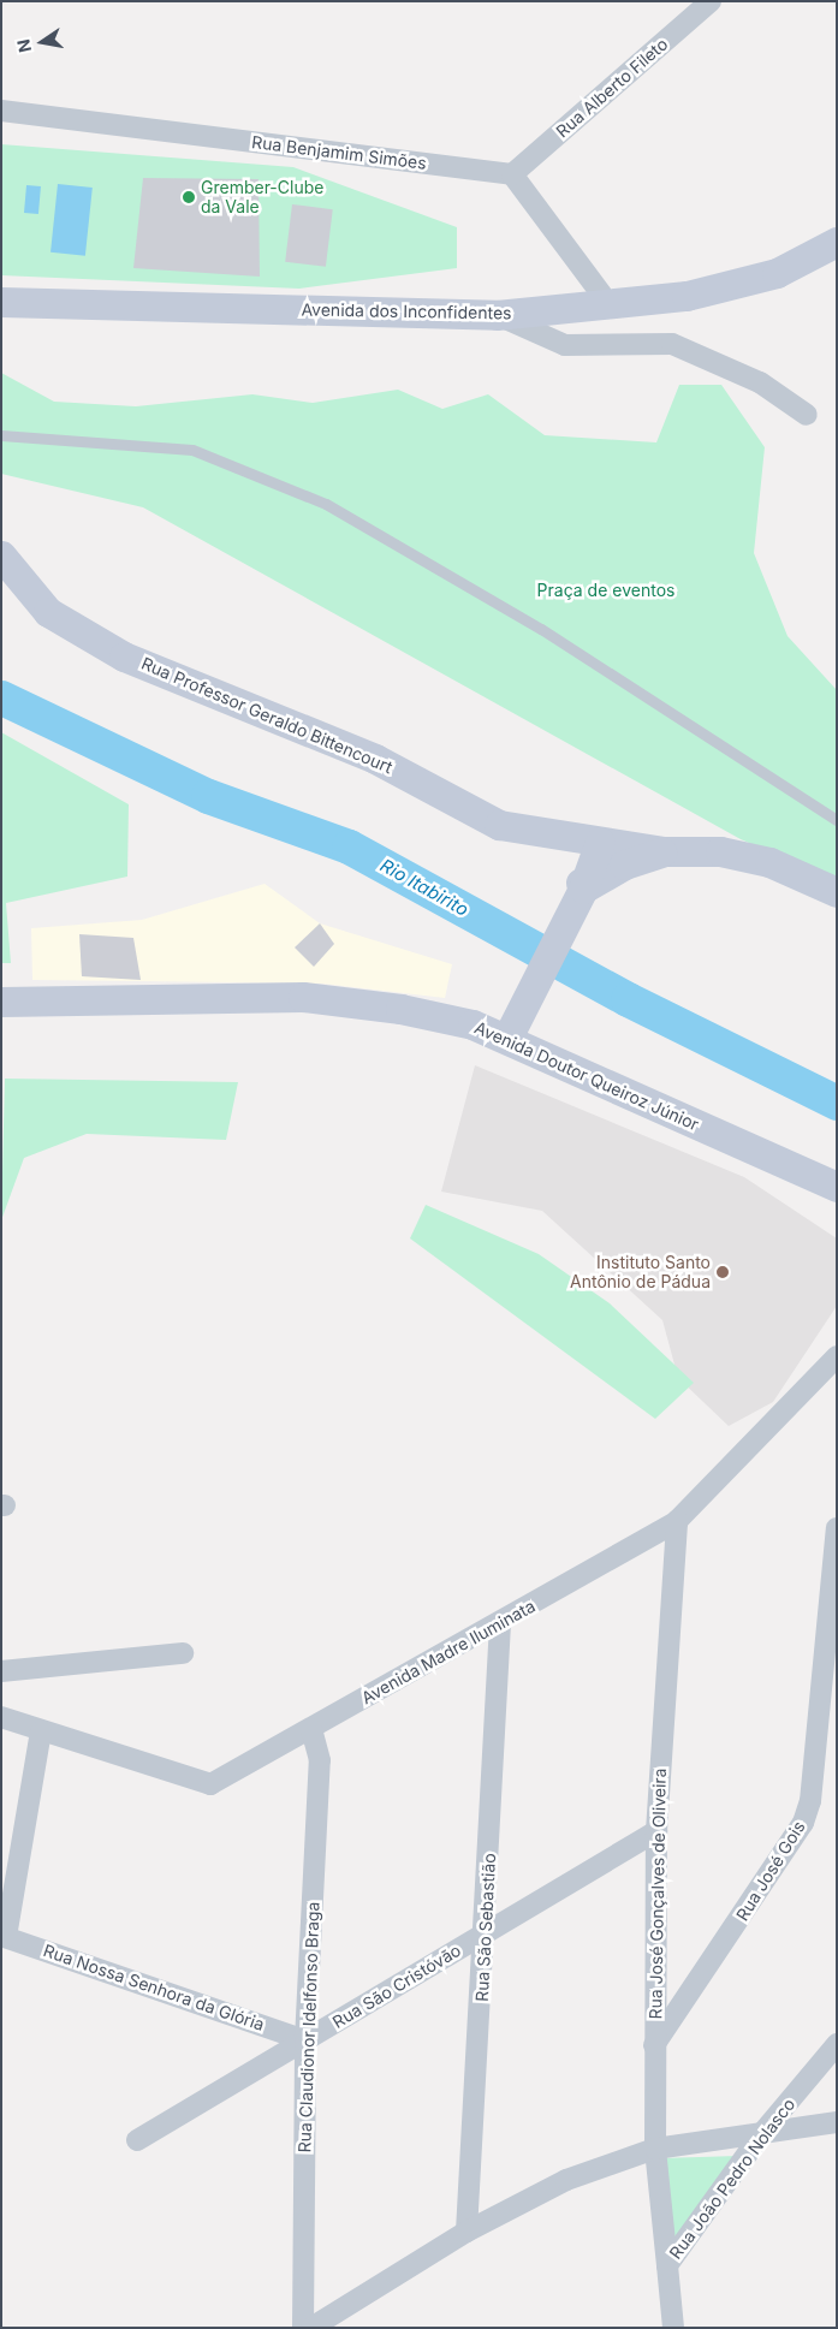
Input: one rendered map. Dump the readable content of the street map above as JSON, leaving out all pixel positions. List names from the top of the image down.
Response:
{
  "streets": {
    "main road": ["Avenida dos Inconfidentes", "Rua Professor Geraldo Bittencourt", "Avenida Doutor Queiroz Júnior"],
    "street": [
      "Rua Alberto Fileto",
      "Rua Benjamim Simões",
      "Avenida Madre Iluminata",
      "Rua José Gois",
      "Rua José Gonçalves de Oliveira",
      "Rua São Sebastião",
      "Rua São Cristóvão",
      "Rua Nossa Senhora da Glória",
      "Rua Claudionor Idelfonso Braga",
      "Rua João Pedro Nolasco"
    ]
  },
  "crossings": [
    ["Rua Alberto Fileto", "Rua Benjamim Simões"],
    ["Avenida Madre Iluminata", "Rua José Gonçalves de Oliveira"],
    ["Avenida Madre Iluminata", "Rua São Sebastião"],
    ["Avenida Madre Iluminata", "Rua Claudionor Idelfonso Braga"],
    ["Rua José Gois", "Rua José Gonçalves de Oliveira"],
    ["Rua José Gonçalves de Oliveira", "Rua São Cristóvão"],
    ["Rua José Gonçalves de Oliveira", "Rua João Pedro Nolasco"],
    ["Rua São Sebastião", "Rua São Cristóvão"],
    ["Rua São Cristóvão", "Rua Nossa Senhora da Glória"],
    ["Rua São Cristóvão", "Rua Claudionor Idelfonso Braga"],
    ["Rua Nossa Senhora da Glória", "Rua Claudionor Idelfonso Braga"]
  ],
  "water": ["Rio Itabirito"],
  "parks": ["Praça de eventos"],
  "places": ["Grember-Clube da Vale", "Instituto Santo Antônio de Pádua"],
  "north": "left"
}
